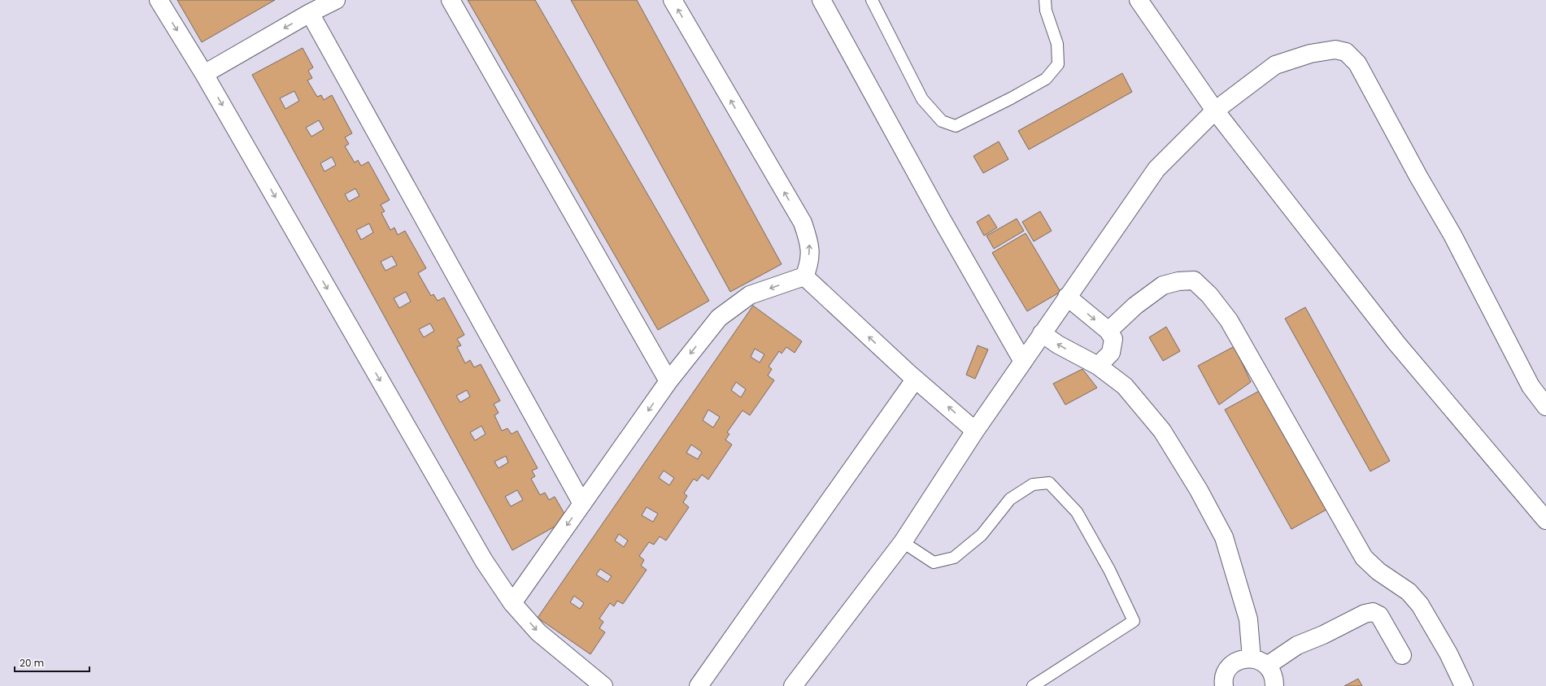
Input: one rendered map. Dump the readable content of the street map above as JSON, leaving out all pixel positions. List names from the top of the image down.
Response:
{
  "scale_bar": "20 m"
}
